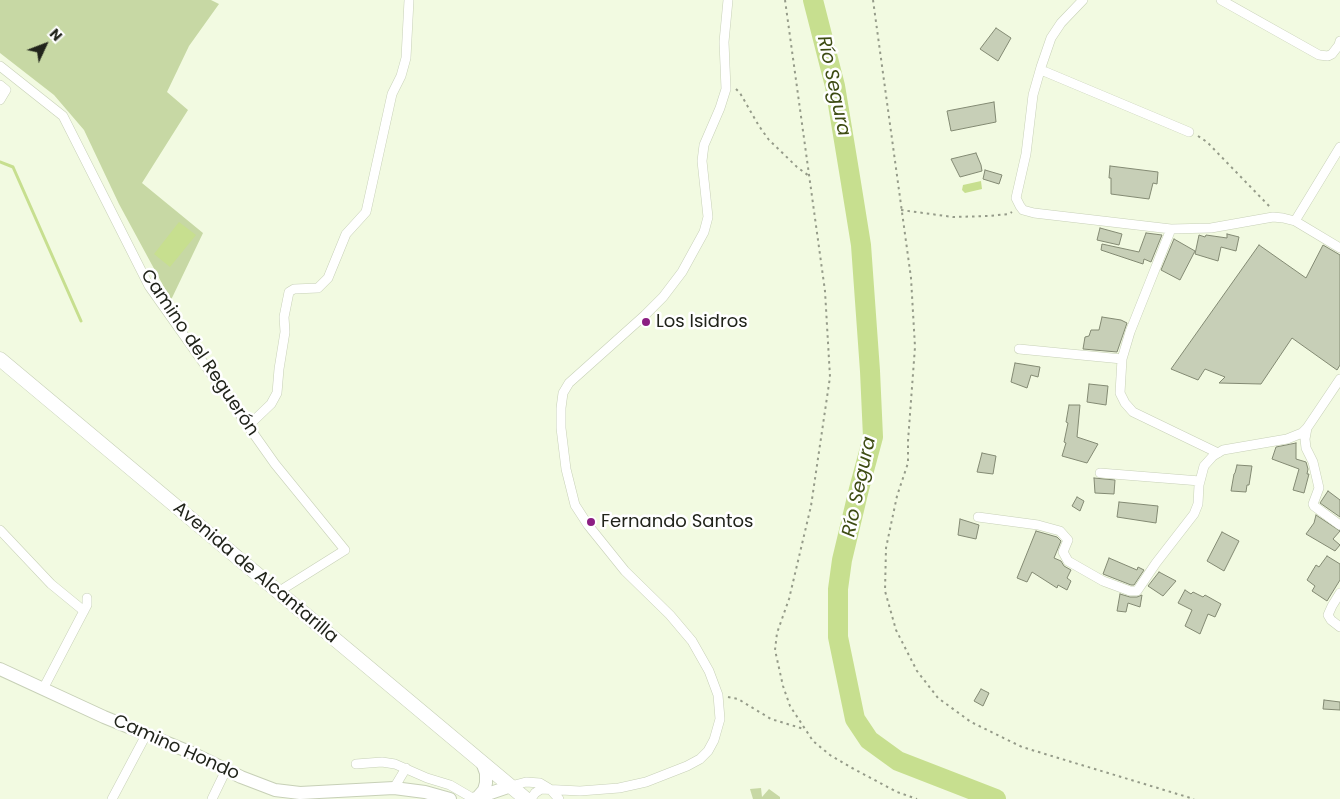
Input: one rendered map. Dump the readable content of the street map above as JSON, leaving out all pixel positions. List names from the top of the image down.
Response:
{
  "streets": {
    "main road": ["Avenida de Alcantarilla", "Camino Hondo"],
    "street": ["Camino del Reguerón"]
  },
  "crossings": [
    ["Camino del Reguerón", "Avenida de Alcantarilla"]
  ],
  "water": ["Río Segura"],
  "places": ["Los Isidros", "Fernando Santos"],
  "north": "top right"
}
